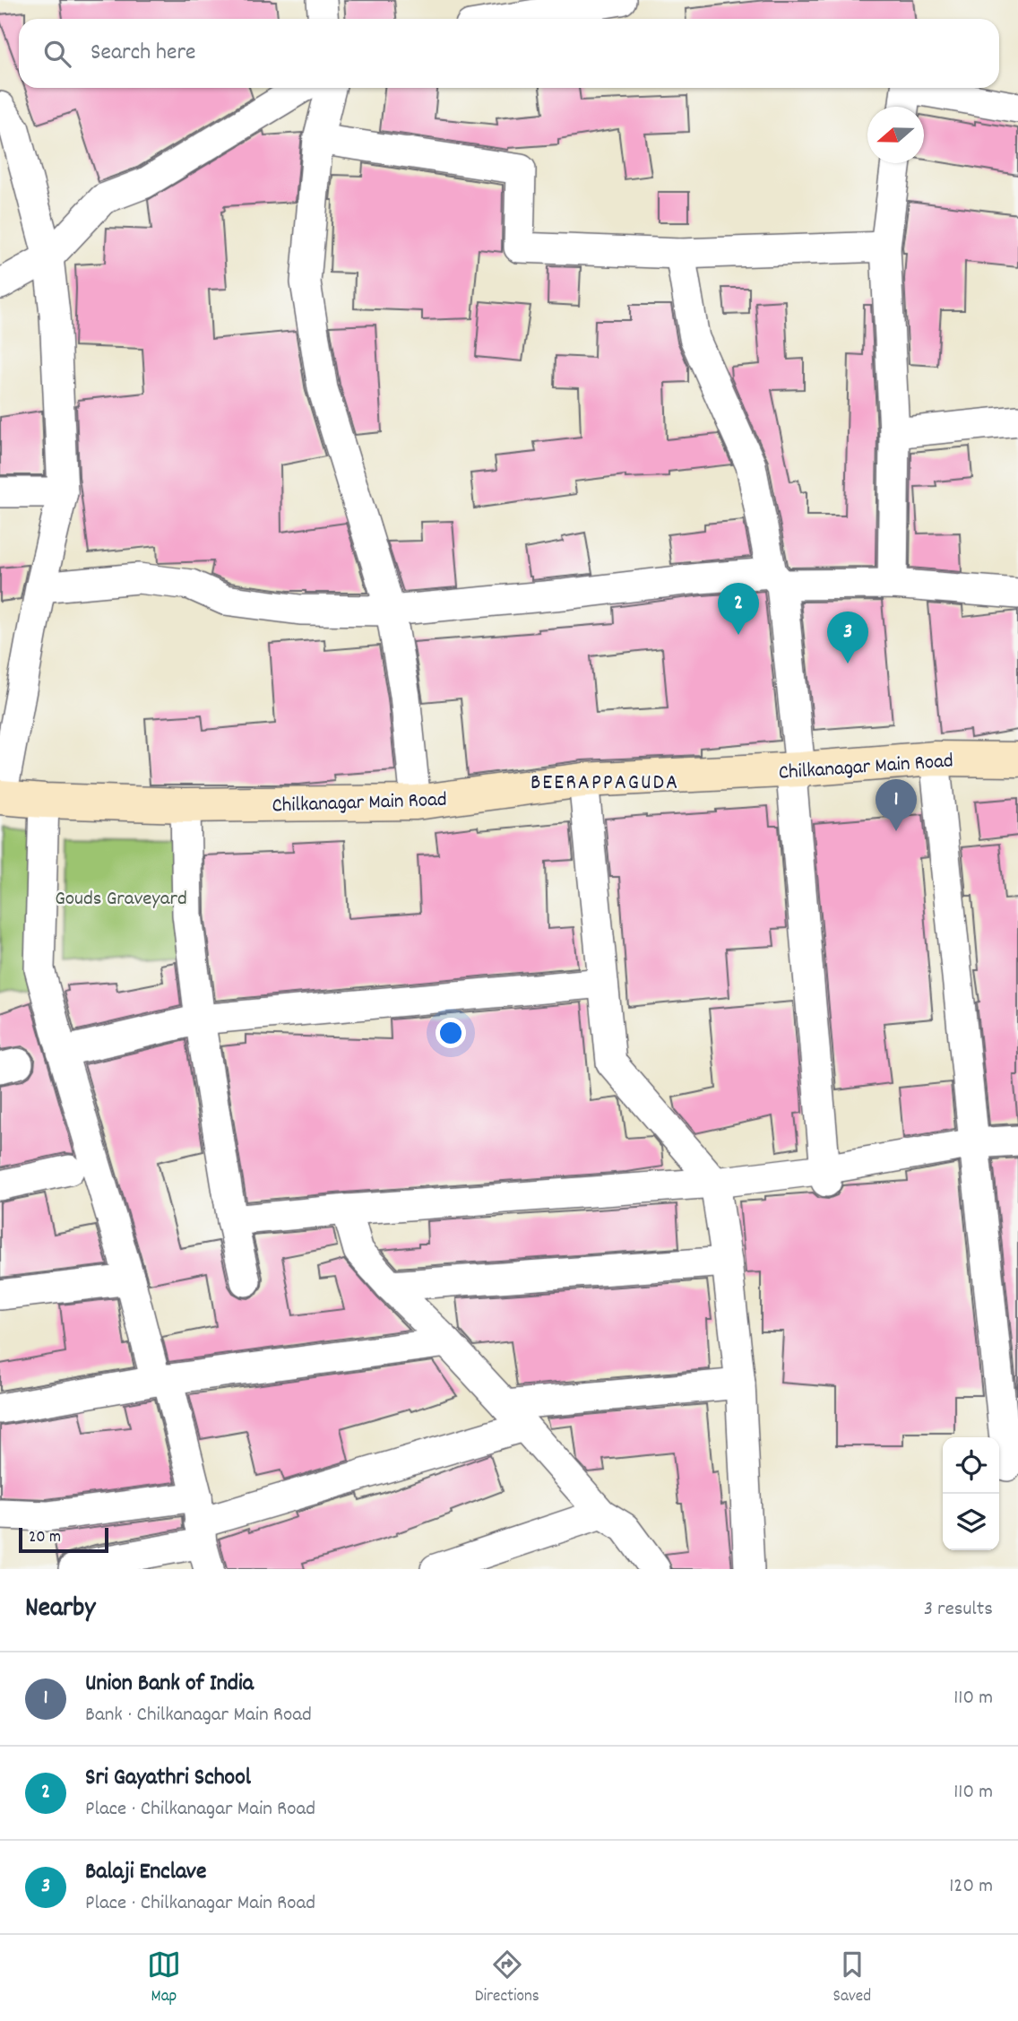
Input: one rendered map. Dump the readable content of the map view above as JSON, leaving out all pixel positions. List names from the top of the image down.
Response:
{
  "streets": {
    "main road": ["Chilkanagar Main Road"]
  },
  "districts": ["BEERAPPAGUDA"],
  "parks": ["Gouds Graveyard"],
  "scale_bar": "20 m",
  "north": "left",
  "page": {
    "search": "Search here",
    "pins": ["2", "3", "1"],
    "scale": "20 m",
    "heading": ["Nearby", "3 results"],
    "list": [
      {
        "mark": "1",
        "name": "Union Bank of India",
        "note": "Bank · Chilkanagar Main Road",
        "value": "110 m"
      },
      {
        "mark": "2",
        "name": "Sri Gayathri School",
        "note": "Place · Chilkanagar Main Road",
        "value": "110 m"
      },
      {
        "mark": "3",
        "name": "Balaji Enclave",
        "note": "Place · Chilkanagar Main Road",
        "value": "120 m"
      }
    ],
    "nav": ["Map", "Directions", "Saved"]
  }
}
